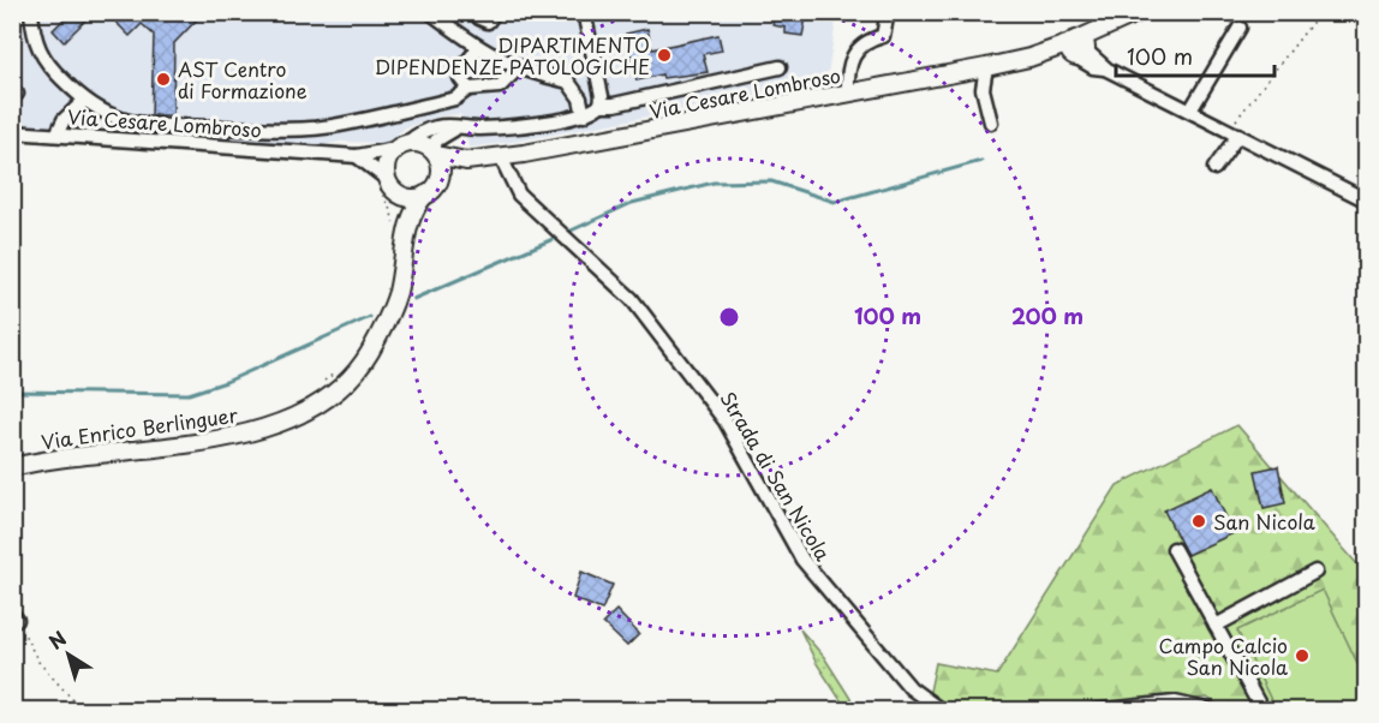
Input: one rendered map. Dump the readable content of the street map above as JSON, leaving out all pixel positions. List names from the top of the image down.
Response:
{
  "streets": {
    "main road": ["Via Cesare Lombroso", "Via Enrico Berlinguer"],
    "street": ["Strada di San Nicola"]
  },
  "crossings": [
    ["Via Cesare Lombroso", "Strada di San Nicola"]
  ],
  "places": [
    "DIPARTIMENTO DIPENDENZE PATOLOGICHE",
    "AST Centro di Formazione",
    "San Nicola",
    "Campo Calcio San Nicola"
  ],
  "scale_bar": "100 m",
  "north": "top left",
  "rings": ["100 m", "200 m"]
}
